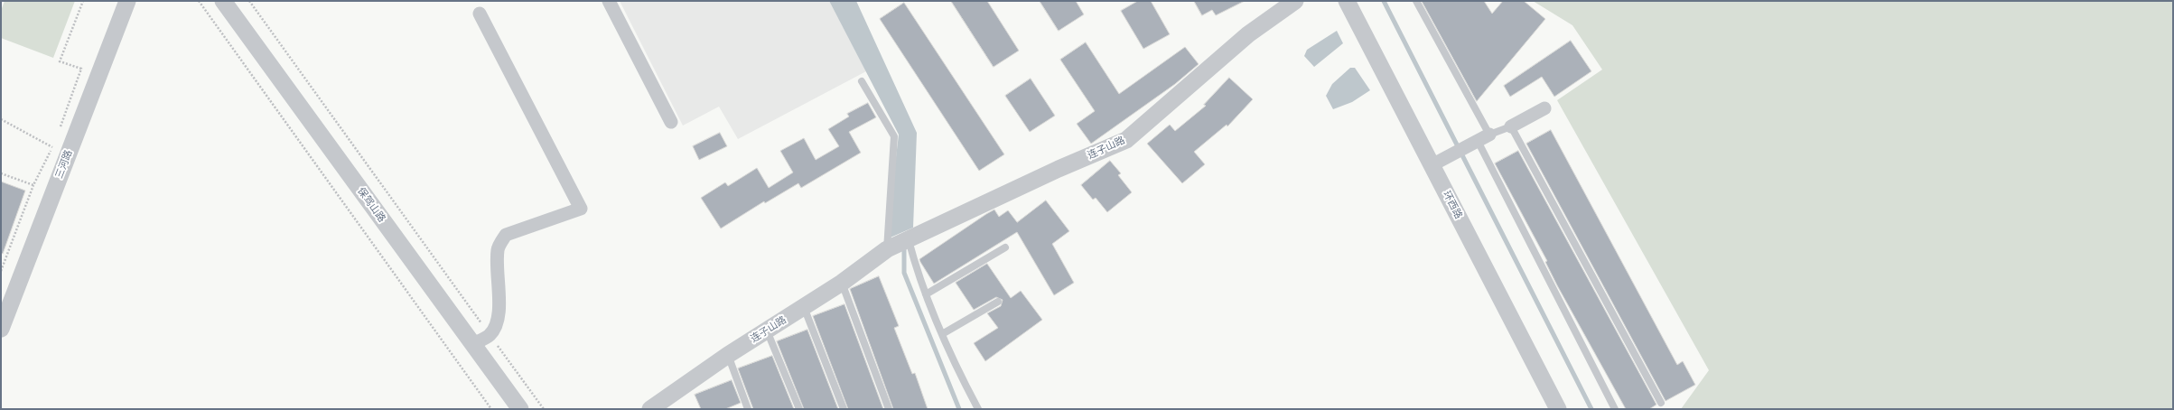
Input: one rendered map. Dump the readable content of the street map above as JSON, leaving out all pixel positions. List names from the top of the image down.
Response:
{
  "streets": {
    "street": [
      "连子山路",
      "三河路",
      "保驾山路",
      "环西路"
    ]
  }
}
